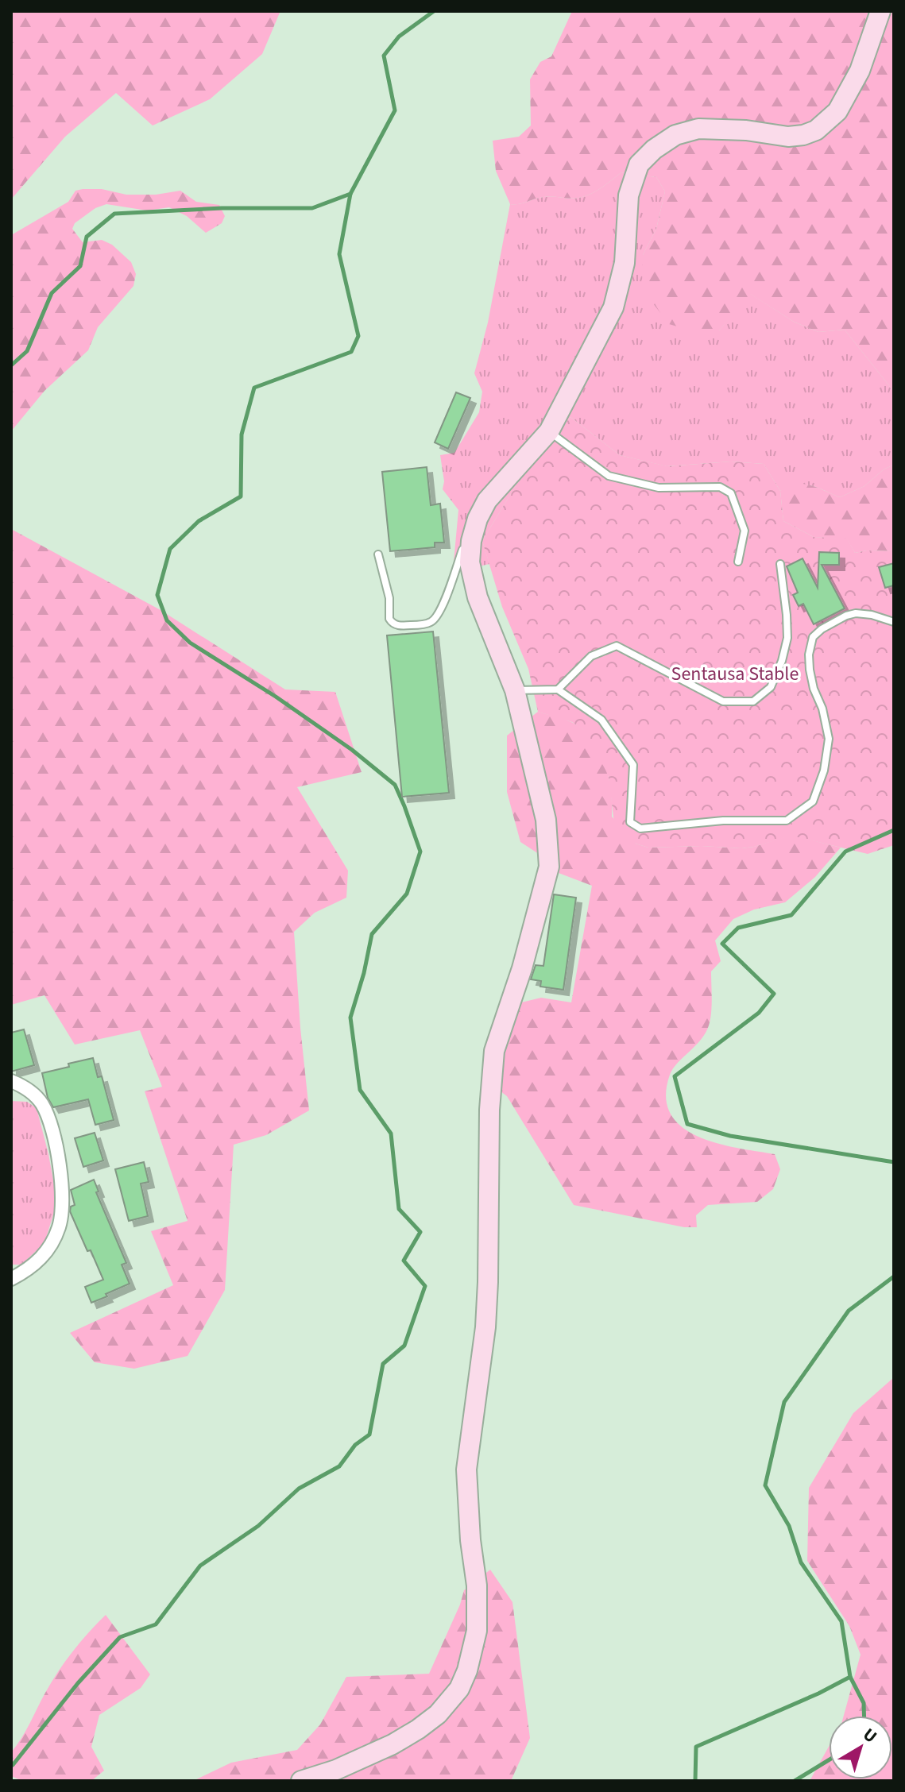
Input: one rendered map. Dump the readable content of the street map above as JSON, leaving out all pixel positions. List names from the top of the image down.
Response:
{
  "parks": ["Sentausa Stable"],
  "north": "top right"
}
